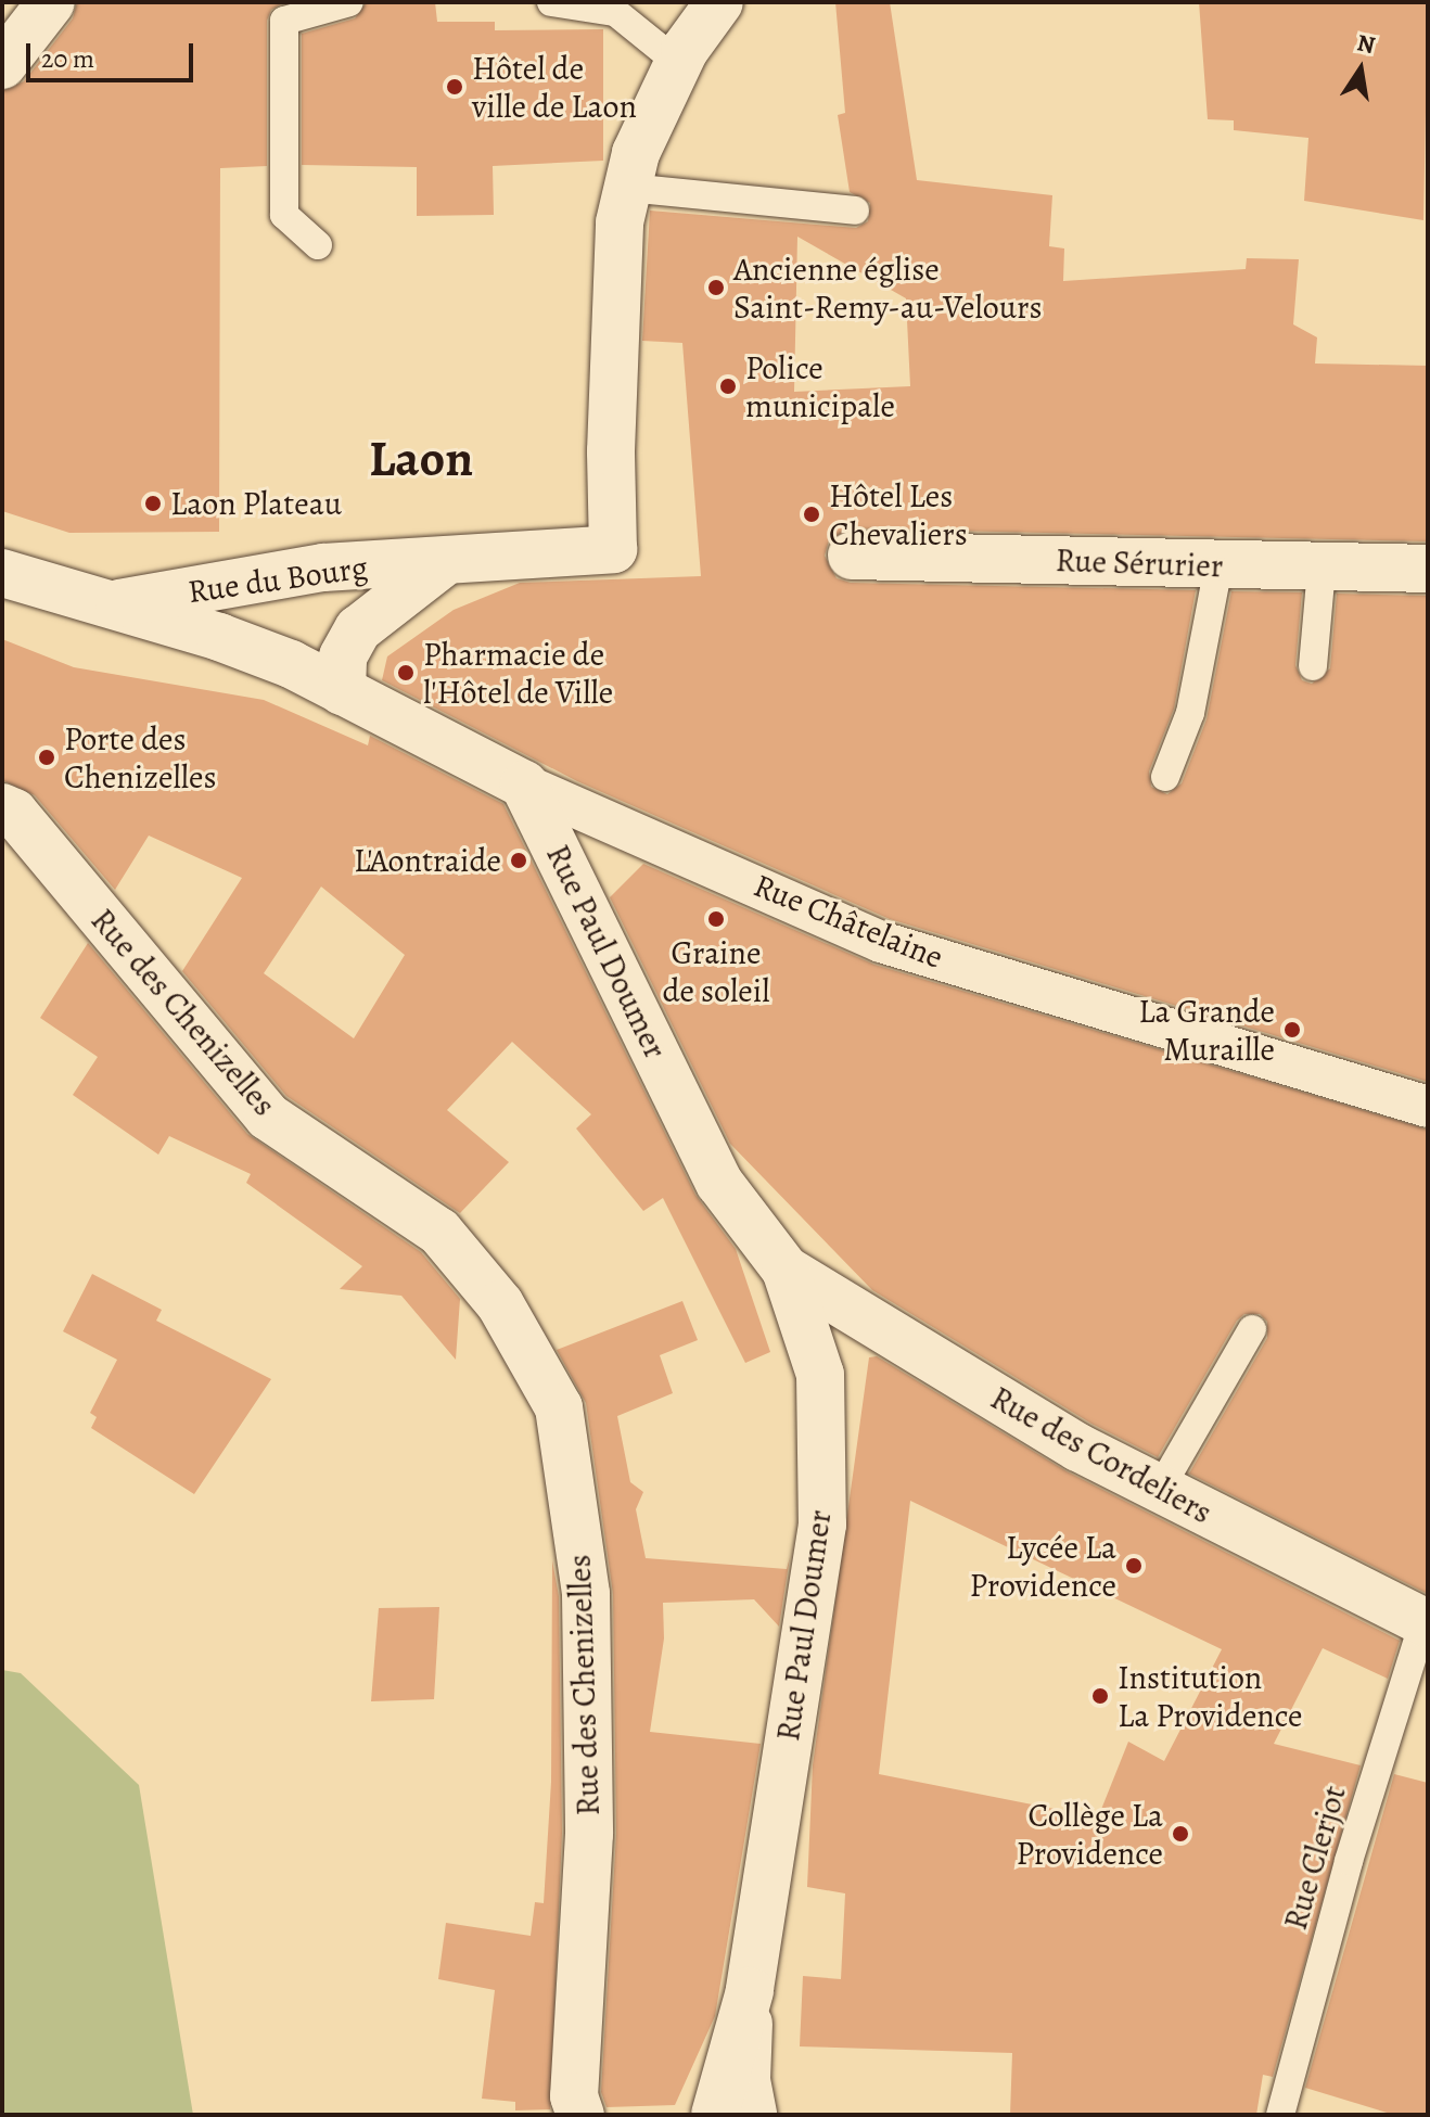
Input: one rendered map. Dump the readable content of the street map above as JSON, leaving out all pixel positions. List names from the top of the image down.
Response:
{
  "streets": {
    "street": [
      "Rue Sérurier",
      "Rue du Bourg",
      "Rue Châtelaine",
      "Rue Paul Doumer",
      "Rue des Chenizelles",
      "Rue des Cordeliers"
    ],
    "lane": ["Rue Clerjot"]
  },
  "crossings": [
    ["Rue du Bourg", "Rue Châtelaine"],
    ["Rue Châtelaine", "Rue Paul Doumer"],
    ["Rue Paul Doumer", "Rue des Cordeliers"],
    ["Rue des Cordeliers", "Rue Clerjot"]
  ],
  "districts": ["Laon"],
  "places": [
    "Hôtel de ville de Laon",
    "Ancienne église Saint-Remy-au-Velours",
    "Police municipale",
    "Laon Plateau",
    "Hôtel Les Chevaliers",
    "Pharmacie de l'Hôtel de Ville",
    "Porte des Chenizelles",
    "L'Aontraide",
    "Graine de soleil",
    "La Grande Muraille",
    "Lycée La Providence",
    "Institution La Providence",
    "Collège La Providence"
  ],
  "scale_bar": "20 m",
  "north": "top"
}
